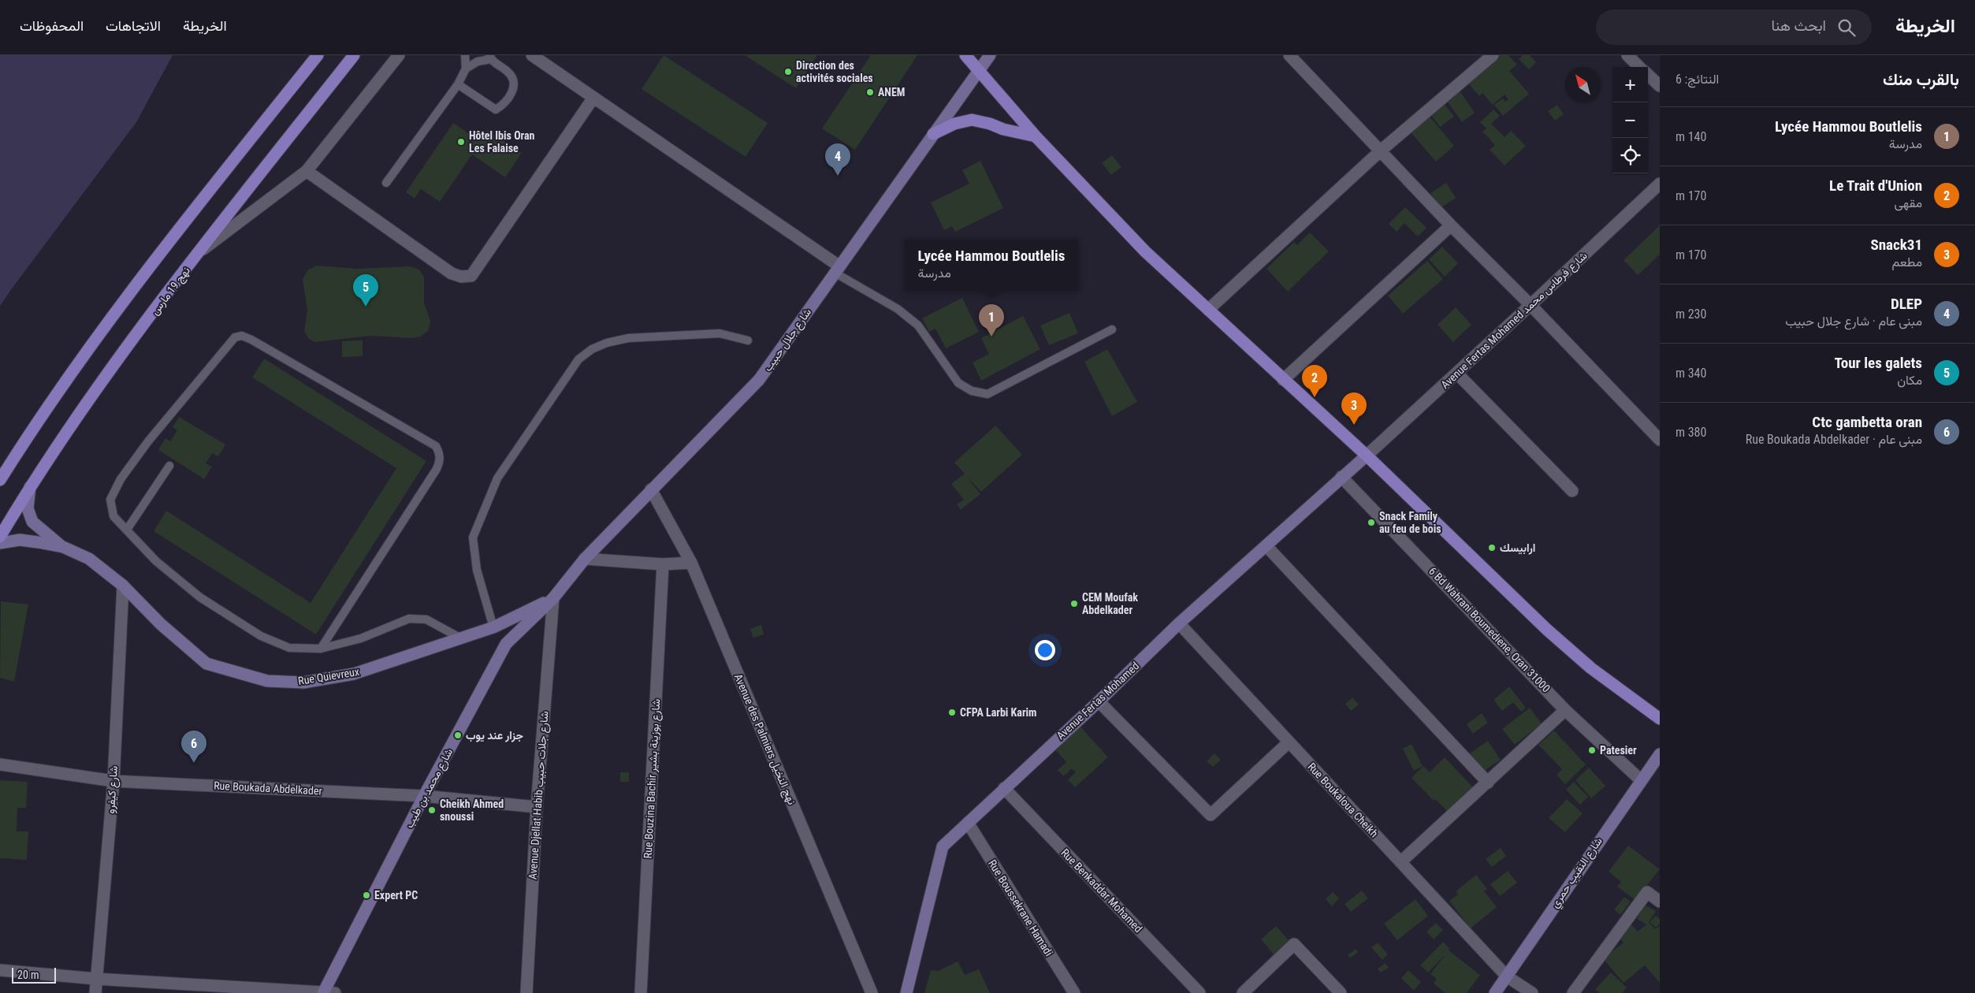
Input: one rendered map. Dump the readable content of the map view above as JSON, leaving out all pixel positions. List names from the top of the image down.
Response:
{
  "streets": {
    "main road": ["نهج 19 مارس"],
    "street": [
      "Avenue Fertas Mohamed شارع فرطاس محمد",
      "شارع جلال حبيب",
      "6 Bd Wahrani Boumediene, Oran 31000",
      "Rue Quievreux",
      "Avenue Fertas Mohamed",
      "Avenue des Palmiers نهج النخيل",
      "Rue Bouzina Bachir شارع بوزينة بشير",
      "Rue Boukada Abdelkader",
      "شارع محمد بن طيب",
      "شارع كيفرو",
      "Avenue Djellat Habib شارع جلات حبيب",
      "Rue Boukaloua Cheikh",
      "شارع النقيب حمري",
      "Rue Benkaddar Mohamed",
      "Rue Boussekrane Hamadi"
    ]
  },
  "crossings": [
    ["Avenue Fertas Mohamed شارع فرطاس محمد", "Avenue Fertas Mohamed"],
    ["شارع جلال حبيب", "Rue Quievreux"],
    ["شارع جلال حبيب", "Avenue des Palmiers نهج النخيل"],
    ["شارع جلال حبيب", "شارع محمد بن طيب"],
    ["شارع جلال حبيب", "Avenue Djellat Habib شارع جلات حبيب"],
    ["6 Bd Wahrani Boumediene, Oran 31000", "Avenue Fertas Mohamed"],
    ["6 Bd Wahrani Boumediene, Oran 31000", "شارع النقيب حمري"],
    ["Rue Quievreux", "شارع محمد بن طيب"],
    ["Rue Quievreux", "شارع كيفرو"],
    ["Rue Quievreux", "Avenue Djellat Habib شارع جلات حبيب"],
    ["Avenue Fertas Mohamed", "Rue Boukaloua Cheikh"],
    ["Avenue Fertas Mohamed", "Rue Benkaddar Mohamed"],
    ["Avenue Fertas Mohamed", "Rue Boussekrane Hamadi"],
    ["Rue Boukada Abdelkader", "شارع محمد بن طيب"],
    ["Rue Boukada Abdelkader", "شارع كيفرو"],
    ["Rue Boukada Abdelkader", "Avenue Djellat Habib شارع جلات حبيب"],
    ["شارع محمد بن طيب", "Avenue Djellat Habib شارع جلات حبيب"],
    ["Rue Boukaloua Cheikh", "شارع النقيب حمري"]
  ],
  "places": [
    "Direction des activités sociales",
    "ANEM",
    "Hôtel Ibis Oran Les Falaise",
    "Snack Family au feu de bois",
    "ارابيسك",
    "CEM Moufak Abdelkader",
    "CFPA Larbi Karim",
    "جزار عند يوب",
    "Patesier",
    "Cheikh Ahmed snoussi",
    "Expert PC"
  ],
  "scale_bar": "20 m",
  "north": "top left",
  "page": {
    "header": "الخريطة",
    "search": "ابحث هنا",
    "nav": ["الخريطة", "الاتجاهات", "المحفوظات"],
    "heading": ["بالقرب منك", "النتائج: 6"],
    "map_buttons": ["+", "−"],
    "list": [
      {
        "mark": "1",
        "name": "Lycée Hammou Boutlelis",
        "note": "مدرسة",
        "value": "140 m"
      },
      {
        "mark": "2",
        "name": "Le Trait d'Union",
        "note": "مقهى",
        "value": "170 m"
      },
      {
        "mark": "3",
        "name": "Snack31",
        "note": "مطعم",
        "value": "170 m"
      },
      {
        "mark": "4",
        "name": "DLEP",
        "note": "مبنى عام · شارع جلال حبيب",
        "value": "230 m"
      },
      {
        "mark": "5",
        "name": "Tour les galets",
        "note": "مكان",
        "value": "340 m"
      },
      {
        "mark": "6",
        "name": "Ctc gambetta oran",
        "note": "مبنى عام · Rue Boukada Abdelkader",
        "value": "380 m"
      }
    ],
    "pins": [
      "4",
      "5",
      "1",
      "2",
      "3",
      "6"
    ],
    "popup": ["Lycée Hammou Boutlelis", "مدرسة"],
    "scale": "20 m"
  }
}
